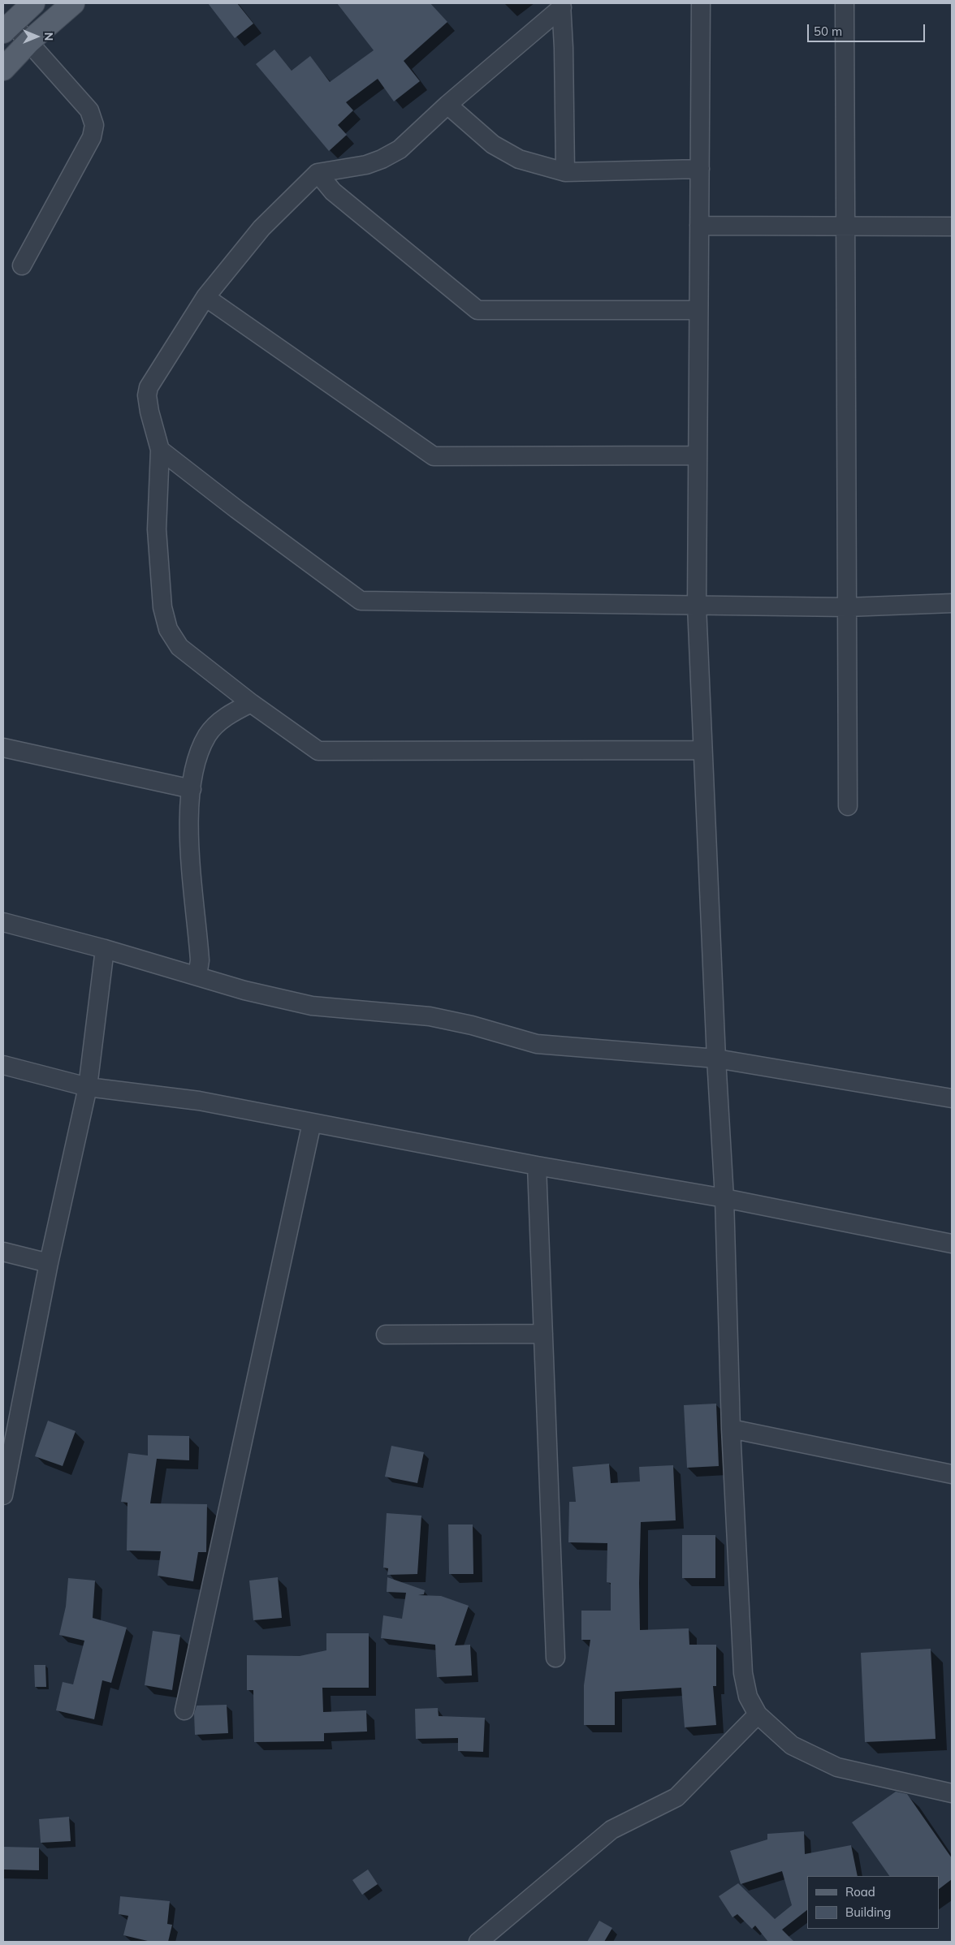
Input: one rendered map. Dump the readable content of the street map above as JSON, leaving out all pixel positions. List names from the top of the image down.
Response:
{
  "legend": ["Road", "Building"],
  "scale_bar": "50 m",
  "north": "right"
}
